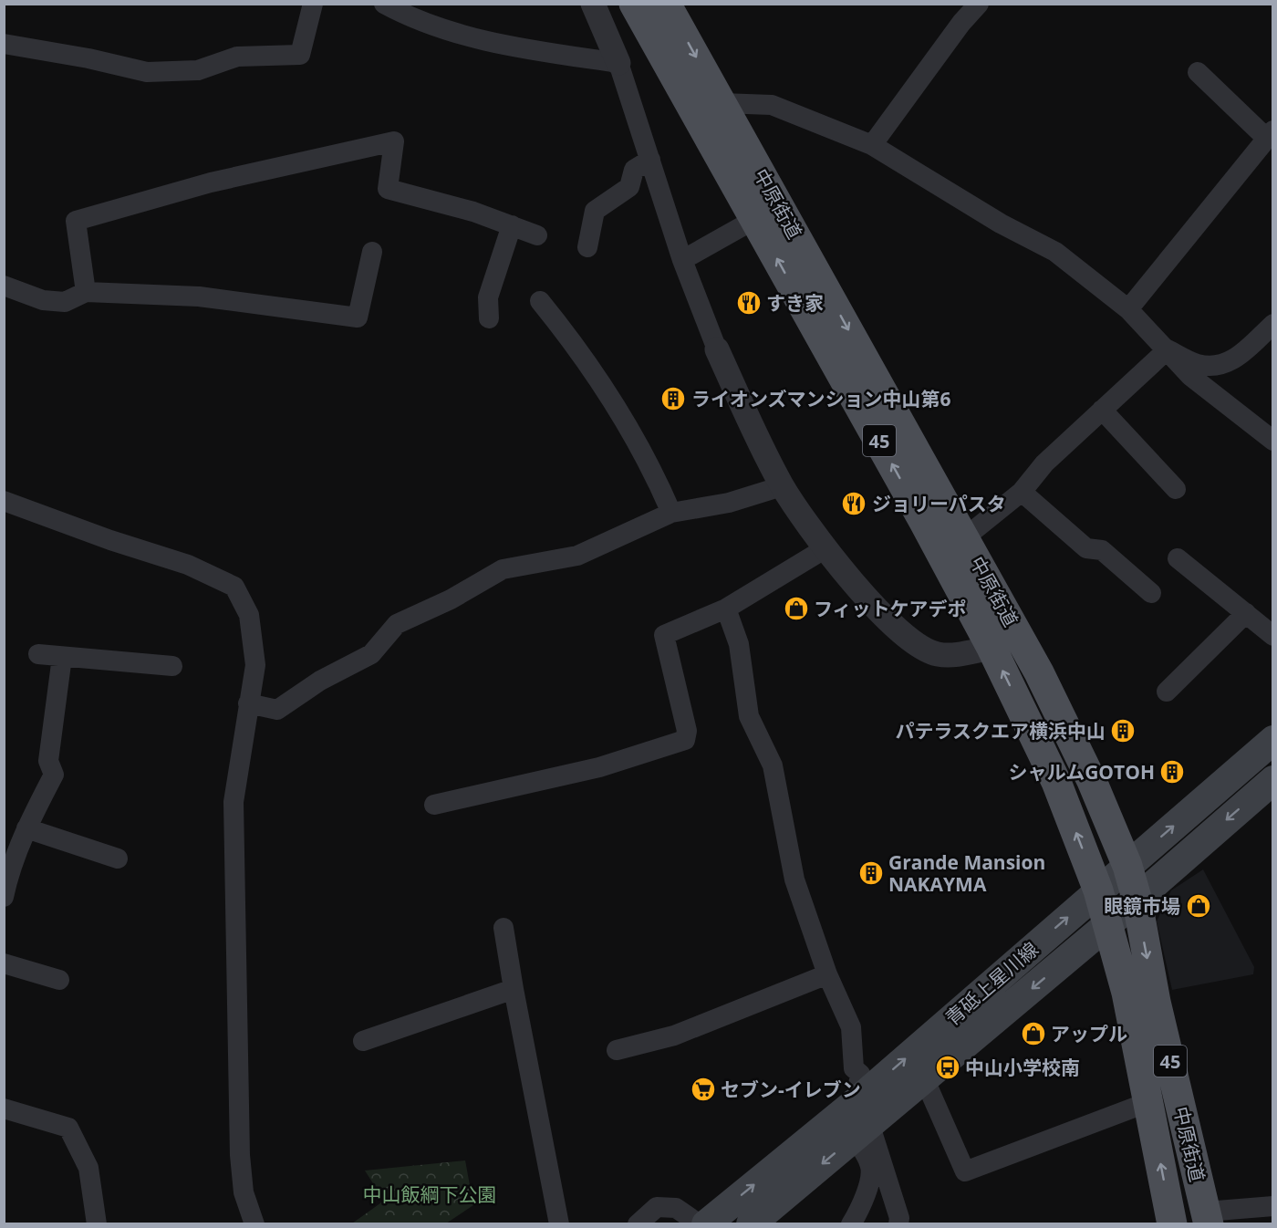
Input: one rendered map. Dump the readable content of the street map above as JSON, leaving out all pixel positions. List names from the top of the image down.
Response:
{
  "streets": {
    "main road": ["中原街道", "45", "青砥上星川線"]
  },
  "crossings": [
    ["中原街道", "青砥上星川線"]
  ],
  "parks": ["中山飯綱下公園"],
  "places": {
    "restaurant": ["すき家", "ジョリーパスタ"],
    "building": [
      "ライオンズマンション中山第6",
      "パテラスクエア横浜中山",
      "シャルムGOTOH",
      "Grande Mansion NAKAYMA"
    ],
    "shop": ["フィットケアデポ", "眼鏡市場", "アップル"],
    "bus stop": ["中山小学校南"],
    "supermarket": ["セブン-イレブン"]
  }
}
